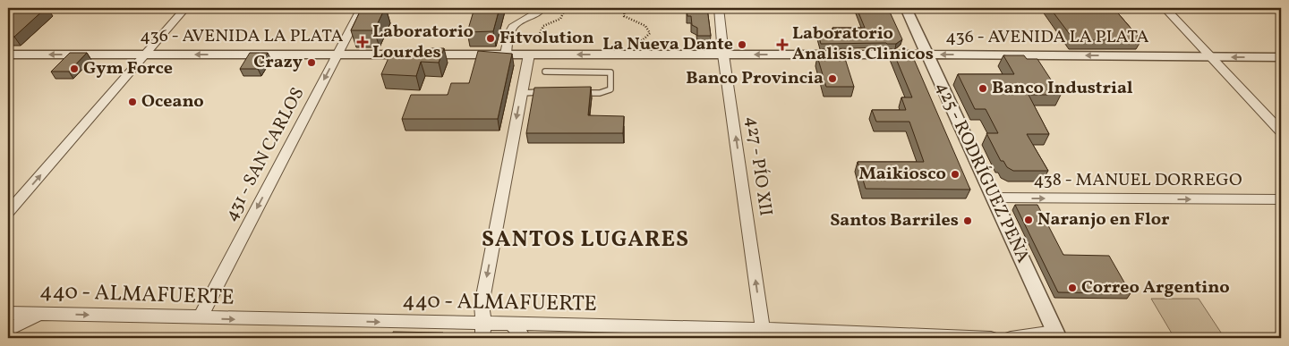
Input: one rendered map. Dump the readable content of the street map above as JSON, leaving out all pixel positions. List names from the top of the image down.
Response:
{
  "streets": {
    "street": [
      "436 - AVENIDA LA PLATA",
      "431 - SAN CARLOS",
      "427 - PÍO XII",
      "425 - RODRÍGUEZ PEÑA",
      "438 - MANUEL DORREGO",
      "440 - ALMAFUERTE"
    ]
  },
  "crossings": [
    ["436 - AVENIDA LA PLATA", "431 - SAN CARLOS"],
    ["436 - AVENIDA LA PLATA", "427 - PÍO XII"],
    ["436 - AVENIDA LA PLATA", "425 - RODRÍGUEZ PEÑA"],
    ["431 - SAN CARLOS", "440 - ALMAFUERTE"],
    ["427 - PÍO XII", "440 - ALMAFUERTE"],
    ["425 - RODRÍGUEZ PEÑA", "438 - MANUEL DORREGO"]
  ],
  "one_way": [
    "436 - AVENIDA LA PLATA",
    "431 - SAN CARLOS",
    "427 - PÍO XII",
    "438 - MANUEL DORREGO",
    "440 - ALMAFUERTE"
  ],
  "districts": ["SANTOS LUGARES"],
  "places": {
    "other": [
      "Fitvolution",
      "La Nueva Dante",
      "Crazy",
      "Gym Force",
      "Banco Provincia",
      "Banco Industrial",
      "Oceano",
      "Maikiosco",
      "Naranjo en Flor",
      "Santos Barriles",
      "Correo Argentino"
    ],
    "health": ["Laboratorio Lourdes", "Laboratorio Analisis Clinicos"]
  }
}
